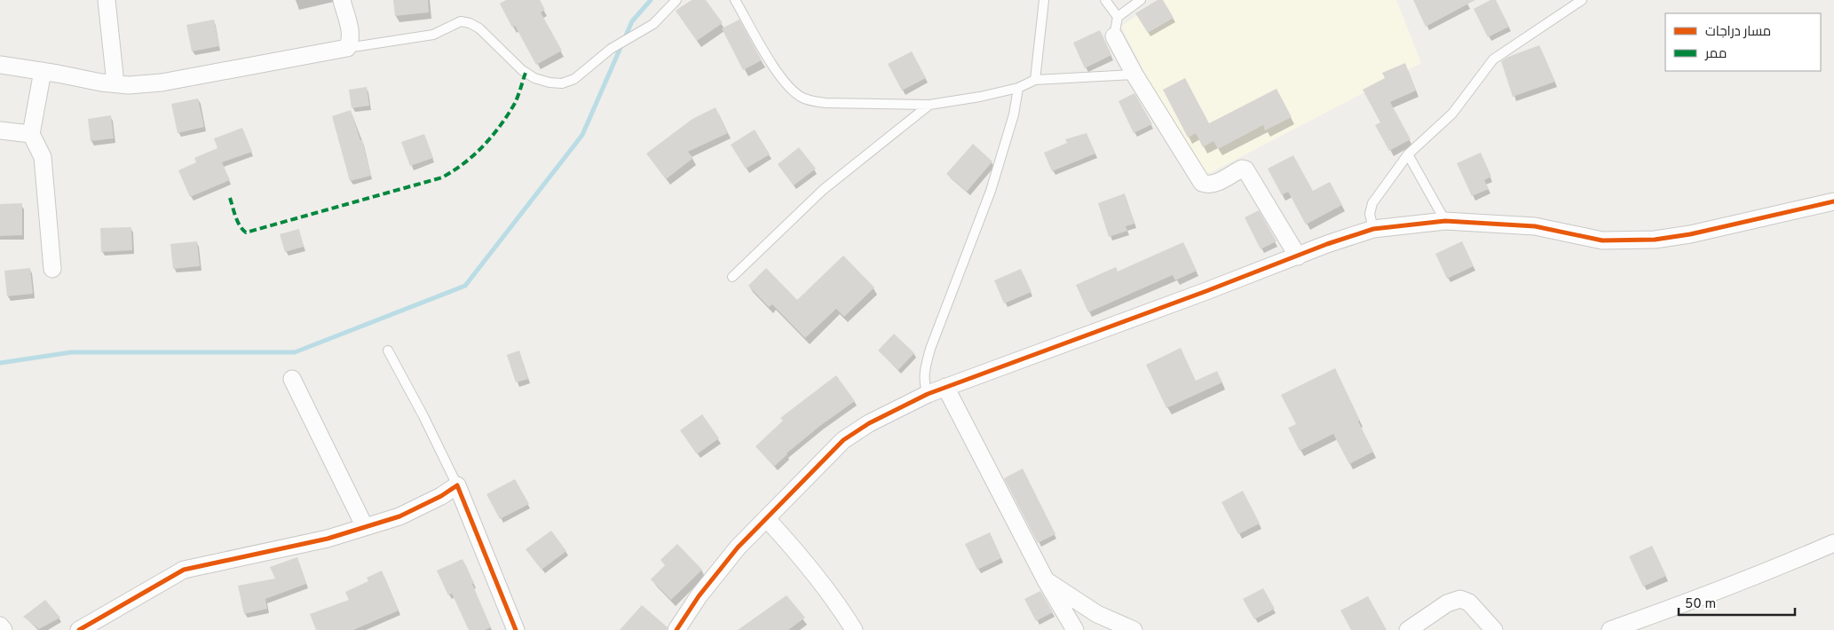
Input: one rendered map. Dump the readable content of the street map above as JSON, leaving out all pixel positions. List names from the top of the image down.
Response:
{
  "legend": ["مسار دراجات", "ممر"],
  "scale_bar": "50 m"
}
